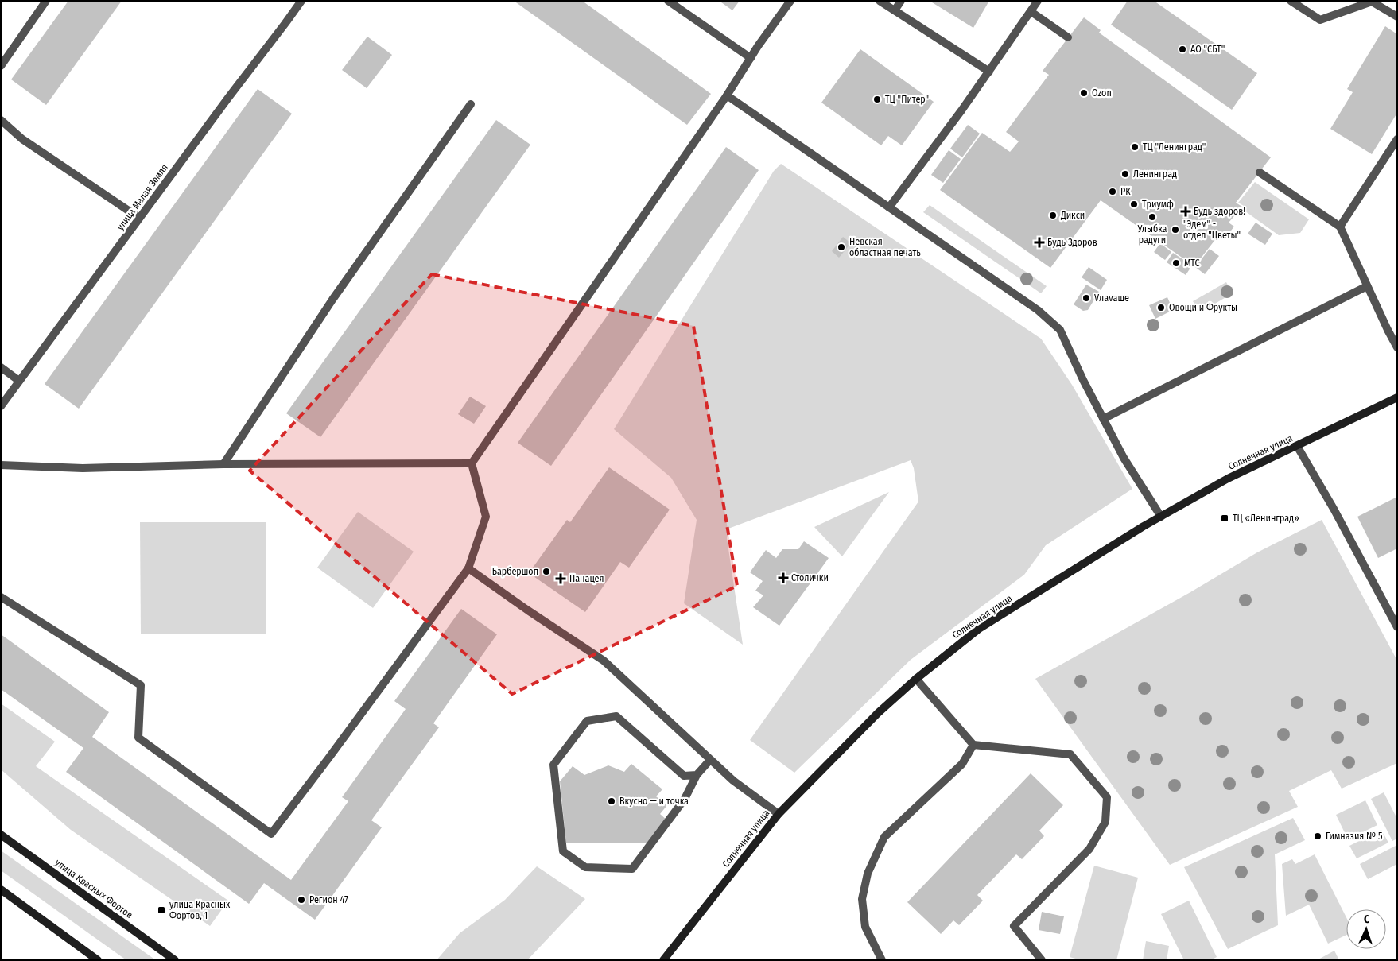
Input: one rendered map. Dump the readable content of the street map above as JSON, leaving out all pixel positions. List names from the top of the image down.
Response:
{
  "streets": {
    "street": ["улица Малая Земля", "Солнечная улица", "улица Красных Фортов"]
  },
  "places": {
    "other": [
      "АО \"СБТ\"",
      "Ozon",
      "ТЦ \"Питер\"",
      "ТЦ \"Ленинград\"",
      "Ленинград",
      "РК",
      "Триумф",
      "Дикси",
      "Улыбка радуги",
      "\"Эдем\" - отдел \"Цветы\"",
      "Невская областная печать",
      "МТС",
      "Vлаvаше",
      "Овощи и Фрукты",
      "Барбершоп",
      "Вкусно — и точка",
      "Гимназия № 5",
      "Регион 47"
    ],
    "health": [
      "Будь здоров!",
      "Будь Здоров",
      "Столички",
      "Панацея"
    ],
    "transit": ["ТЦ «Ленинград»", "улица Красных Фортов, 1"]
  },
  "north": "top"
}
